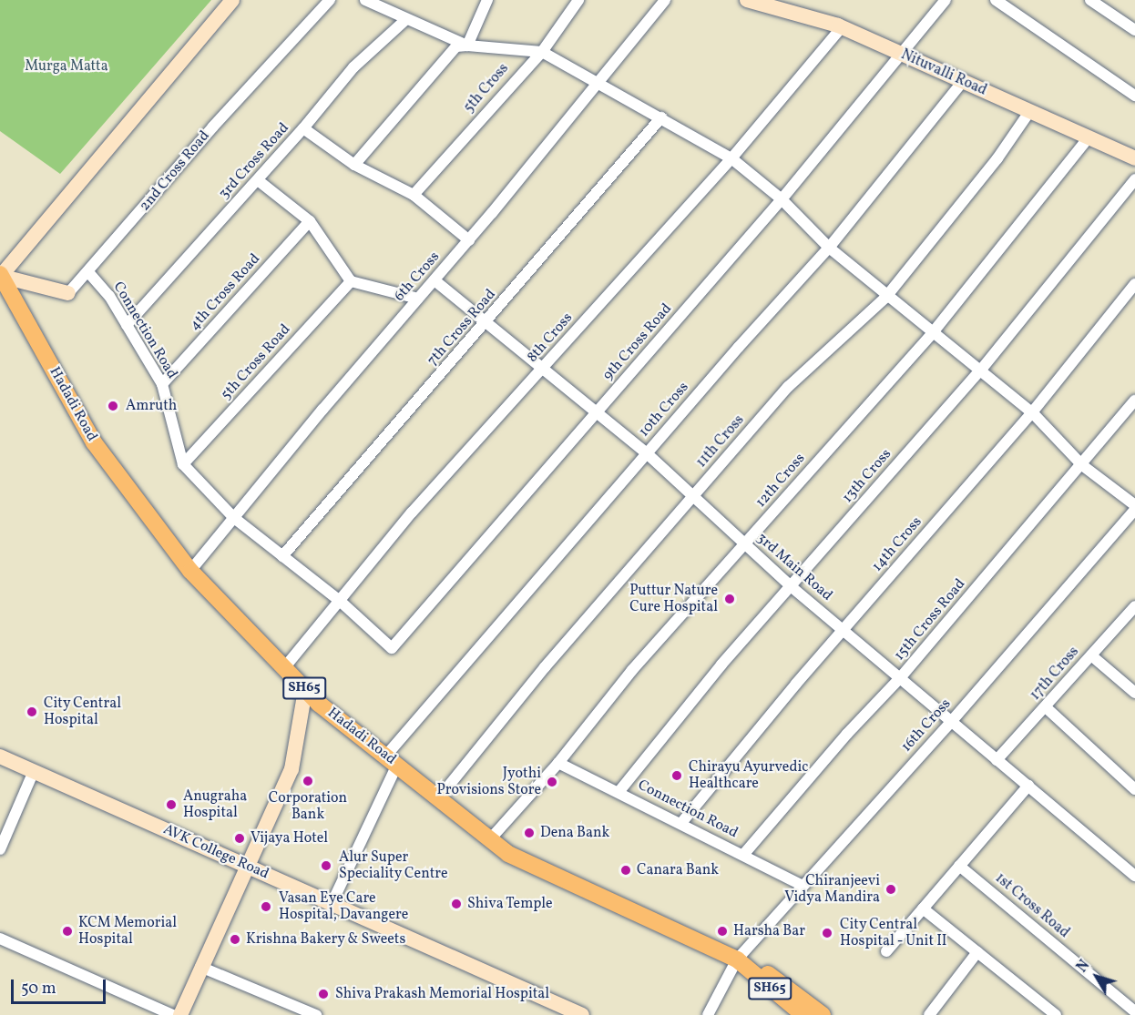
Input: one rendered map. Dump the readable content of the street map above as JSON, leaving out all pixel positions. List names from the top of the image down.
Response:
{
  "streets": {
    "main road": [
      "Nituvalli Road",
      "2nd Cross Road",
      "Hadadi Road",
      "SH65",
      "AVK College Road"
    ],
    "street": [
      "5th Cross",
      "3rd Cross Road",
      "6th Cross",
      "4th Cross Road",
      "7th Cross Road",
      "Connection Road",
      "8th Cross",
      "9th Cross Road",
      "5th Cross Road",
      "10th Cross",
      "11th Cross",
      "13th Cross",
      "12th Cross",
      "14th Cross",
      "3rd Main Road",
      "15th Cross Road",
      "17th Cross",
      "16th Cross",
      "1st Cross Road"
    ]
  },
  "crossings": [
    ["Nituvalli Road", "8th Cross"],
    ["Nituvalli Road", "9th Cross Road"],
    ["Nituvalli Road", "10th Cross"],
    ["Nituvalli Road", "11th Cross"],
    ["Nituvalli Road", "12th Cross"],
    ["3rd Cross Road", "Connection Road"],
    ["2nd Cross Road", "Connection Road"],
    ["2nd Cross Road", "Hadadi Road"],
    ["6th Cross", "Connection Road"],
    ["6th Cross", "Hadadi Road"],
    ["6th Cross", "3rd Main Road"],
    ["4th Cross Road", "Connection Road"],
    ["7th Cross Road", "Connection Road"],
    ["7th Cross Road", "3rd Main Road"],
    ["Connection Road", "8th Cross"],
    ["Connection Road", "9th Cross Road"],
    ["Connection Road", "5th Cross Road"],
    ["Connection Road", "13th Cross"],
    ["Connection Road", "12th Cross"],
    ["Connection Road", "14th Cross"],
    ["Connection Road", "15th Cross Road"],
    ["Connection Road", "16th Cross"],
    ["8th Cross", "Hadadi Road"],
    ["8th Cross", "3rd Main Road"],
    ["9th Cross Road", "3rd Main Road"],
    ["Hadadi Road", "10th Cross"],
    ["Hadadi Road", "11th Cross"],
    ["Hadadi Road", "12th Cross"],
    ["Hadadi Road", "16th Cross"],
    ["10th Cross", "3rd Main Road"],
    ["10th Cross", "AVK College Road"],
    ["11th Cross", "3rd Main Road"],
    ["13th Cross", "3rd Main Road"],
    ["12th Cross", "3rd Main Road"],
    ["14th Cross", "3rd Main Road"],
    ["3rd Main Road", "15th Cross Road"],
    ["3rd Main Road", "17th Cross"],
    ["3rd Main Road", "16th Cross"]
  ],
  "parks": ["Murga Matta"],
  "places": [
    "Amruth",
    "Puttur Nature Cure Hospital",
    "City Central Hospital",
    "Chirayu Ayurvedic Healthcare",
    "Corporation Bank",
    "Jyothi Provisions Store",
    "Anugraha Hospital",
    "Dena Bank",
    "Vijaya Hotel",
    "Alur Super Speciality Centre",
    "Canara Bank",
    "Chiranjeevi Vidya Mandira",
    "Shiva Temple",
    "Vasan Eye Care Hospital, Davangere",
    "KCM Memorial Hospital",
    "Harsha Bar",
    "City Central Hospital - Unit II",
    "Krishna Bakery & Sweets",
    "Shiva Prakash Memorial Hospital"
  ],
  "scale_bar": "50 m",
  "north": "top left"
}
